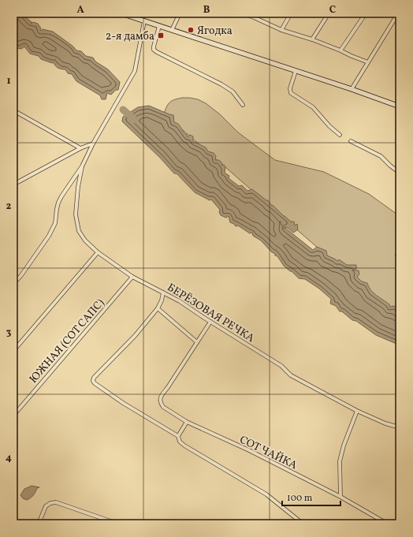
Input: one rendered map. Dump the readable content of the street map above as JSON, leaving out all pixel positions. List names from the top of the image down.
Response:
{
  "streets": {
    "street": ["БЕРЁЗОВАЯ РЕЧКА", "ЮЖНАЯ (СОТ САПС)", "СОТ ЧАЙКА"]
  },
  "crossings": [
    ["БЕРЁЗОВАЯ РЕЧКА", "ЮЖНАЯ (СОТ САПС)"]
  ],
  "places": {
    "other": ["Ягодка"],
    "transit": ["2-я дамба"]
  },
  "scale_bar": "100 m",
  "grid": {
    "columns": ["A", "B", "C"],
    "rows": [
      "1",
      "2",
      "3",
      "4"
    ]
  }
}
